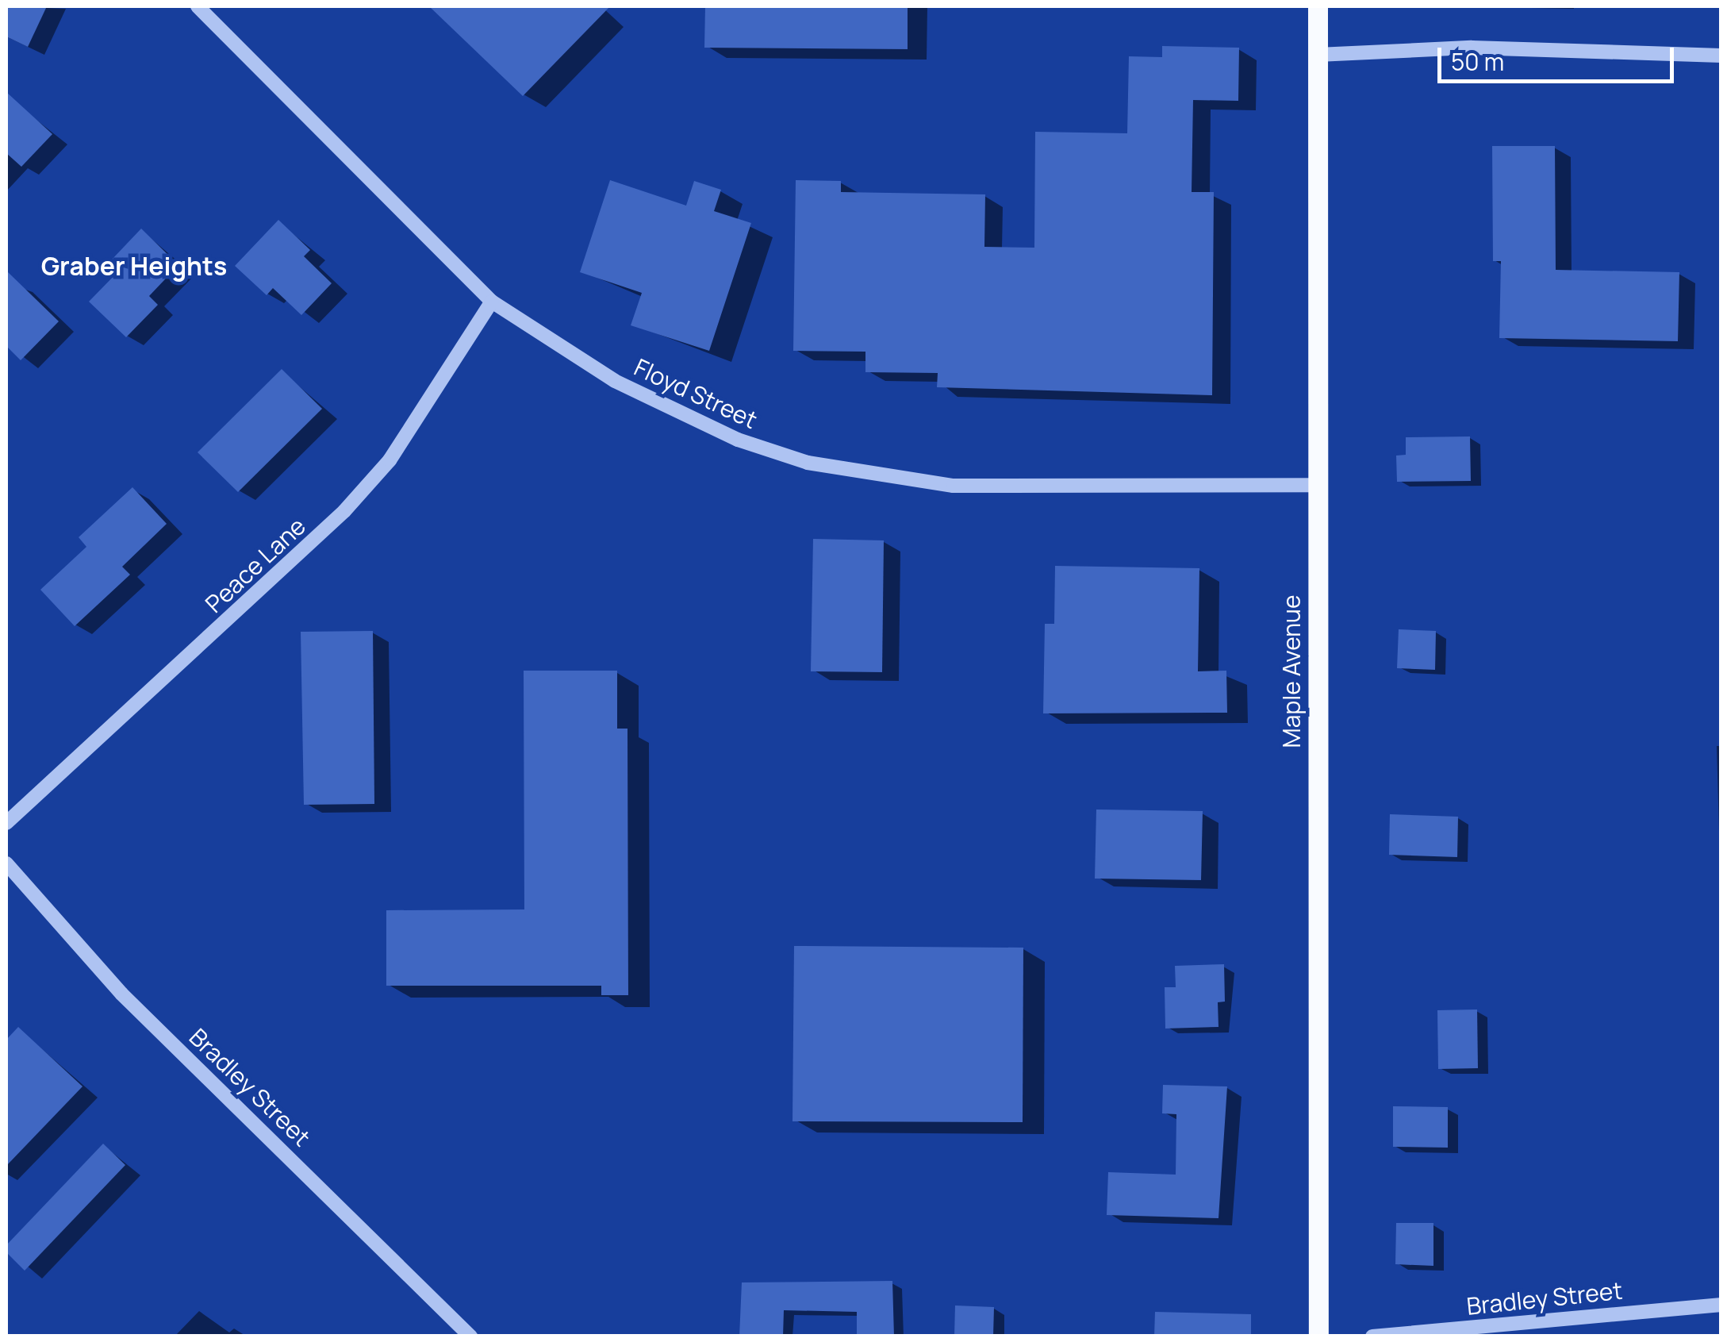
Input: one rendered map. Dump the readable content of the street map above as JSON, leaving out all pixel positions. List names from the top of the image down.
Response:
{
  "streets": {
    "main road": ["Maple Avenue"],
    "street": ["Floyd Street", "Peace Lane", "Bradley Street"]
  },
  "crossings": [
    ["Floyd Street", "Peace Lane"],
    ["Floyd Street", "Maple Avenue"]
  ],
  "districts": ["Graber Heights"],
  "scale_bar": "50 m"
}
